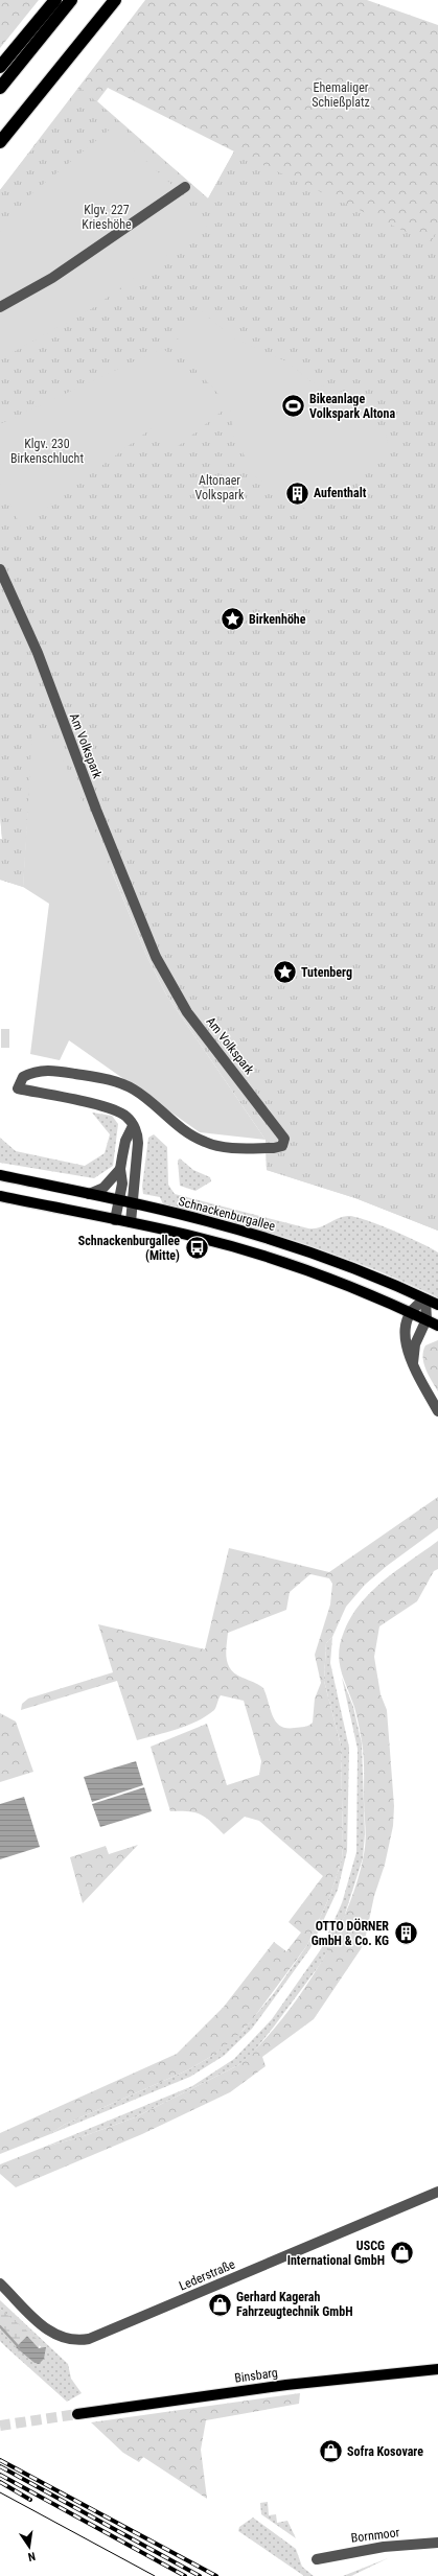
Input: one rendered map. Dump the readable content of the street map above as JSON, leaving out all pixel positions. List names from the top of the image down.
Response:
{
  "streets": {
    "main road": ["Schnackenburgallee", "Binsbarg"],
    "street": ["Am Volkspark", "Lederstraße", "Bornmoor"]
  },
  "parks": [
    "Ehemaliger Schießplatz",
    "Klgv. 227 Krieshöhe",
    "Klgv. 230 Birkenschlucht",
    "Altonaer Volkspark"
  ],
  "places": {
    "sports": ["Bikeanlage Volkspark Altona"],
    "building": ["Aufenthalt", "OTTO DÖRNER GmbH & Co. KG"],
    "place": ["Birkenhöhe", "Tutenberg"],
    "bus stop": ["Schnackenburgallee (Mitte)"],
    "shop": ["USCG International GmbH", "Gerhard Kagerah Fahrzeugtechnik GmbH", "Sofra Kosovare"]
  },
  "north": "bottom"
}
